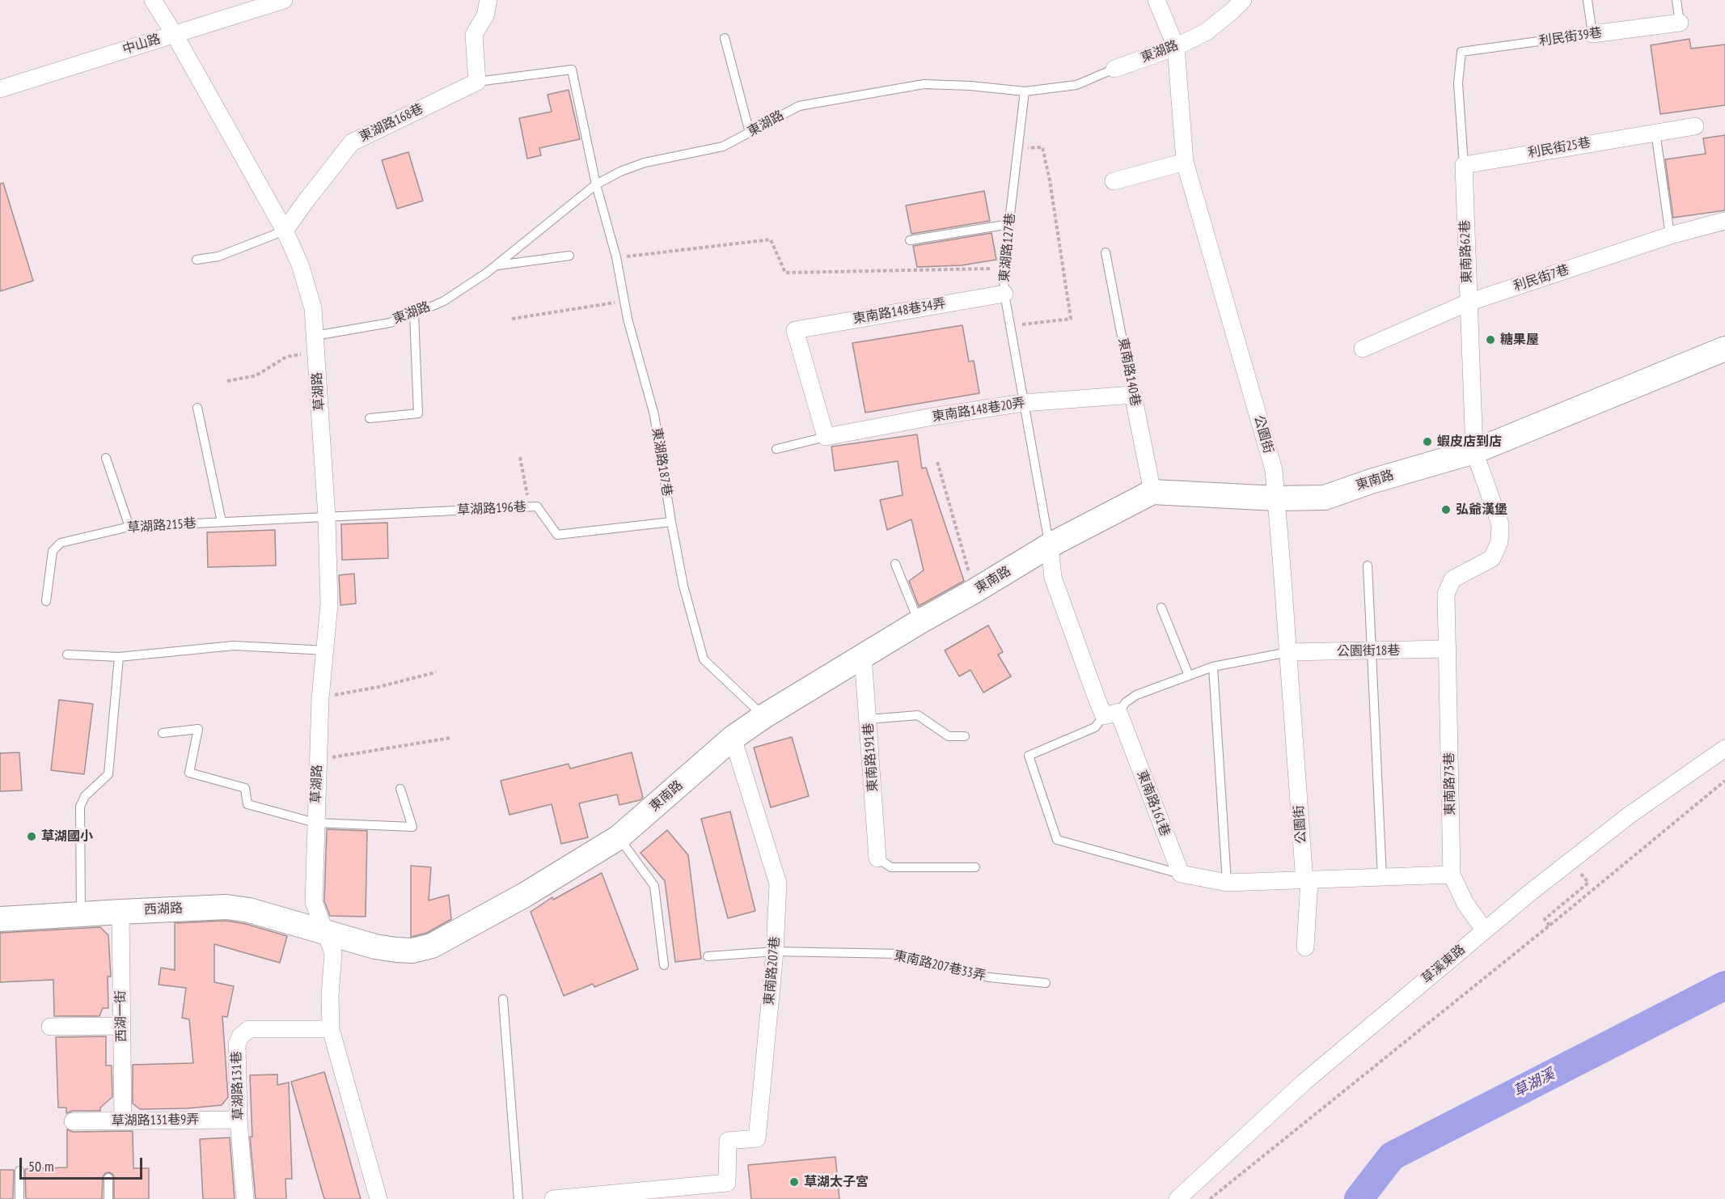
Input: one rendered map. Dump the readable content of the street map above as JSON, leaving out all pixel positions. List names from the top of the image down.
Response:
{
  "streets": {
    "street": [
      "利民街39巷",
      "中山路",
      "東湖路",
      "東湖路168巷",
      "利民街25巷",
      "東南路62巷",
      "利民街7巷",
      "東南路148巷34弄",
      "東南路140巷",
      "草湖路",
      "東南路148巷20弄",
      "公園街",
      "東南路",
      "公園街18巷",
      "東南路191巷",
      "東南路73巷",
      "東南路161巷",
      "西湖路",
      "草溪東路",
      "東南路207巷",
      "西湖一街",
      "草湖路131巷",
      "草湖路131巷9弄"
    ],
    "lane": [
      "東湖路127巷",
      "東湖路187巷",
      "草湖路196巷",
      "草湖路215巷",
      "東南路207巷33弄"
    ]
  },
  "crossings": [
    ["利民街39巷", "東南路62巷"],
    ["中山路", "草湖路"],
    ["東湖路", "東湖路168巷"],
    ["東湖路", "東湖路127巷"],
    ["東湖路", "草湖路"],
    ["東湖路", "公園街"],
    ["東湖路", "東湖路187巷"],
    ["東湖路168巷", "草湖路"],
    ["東湖路168巷", "東湖路187巷"],
    ["利民街25巷", "東南路62巷"],
    ["東湖路127巷", "東南路148巷34弄"],
    ["東湖路127巷", "東南路148巷20弄"],
    ["東湖路127巷", "東南路"],
    ["東湖路127巷", "東南路161巷"],
    ["東南路62巷", "利民街7巷"],
    ["東南路62巷", "東南路"],
    ["東南路62巷", "東南路73巷"],
    ["東南路148巷34弄", "東南路148巷20弄"],
    ["東南路140巷", "東南路148巷20弄"],
    ["東南路140巷", "東南路"],
    ["草湖路", "東南路"],
    ["草湖路", "草湖路196巷"],
    ["草湖路", "草湖路215巷"],
    ["草湖路", "西湖路"],
    ["草湖路", "草湖路131巷"],
    ["公園街", "東南路"],
    ["公園街", "公園街18巷"],
    ["東湖路187巷", "東南路"],
    ["東湖路187巷", "草湖路196巷"],
    ["東南路", "東南路191巷"],
    ["東南路", "東南路73巷"],
    ["東南路", "東南路161巷"],
    ["東南路", "西湖路"],
    ["東南路", "東南路207巷"],
    ["草湖路196巷", "草湖路215巷"],
    ["公園街18巷", "東南路73巷"],
    ["西湖路", "西湖一街"],
    ["東南路207巷33弄", "東南路207巷"],
    ["西湖一街", "草湖路131巷9弄"],
    ["草湖路131巷", "草湖路131巷9弄"]
  ],
  "water": ["草湖溪"],
  "places": [
    "糖果屋",
    "蝦皮店到店",
    "弘爺漢堡",
    "草湖國小",
    "草湖太子宮"
  ],
  "scale_bar": "50 m"
}
